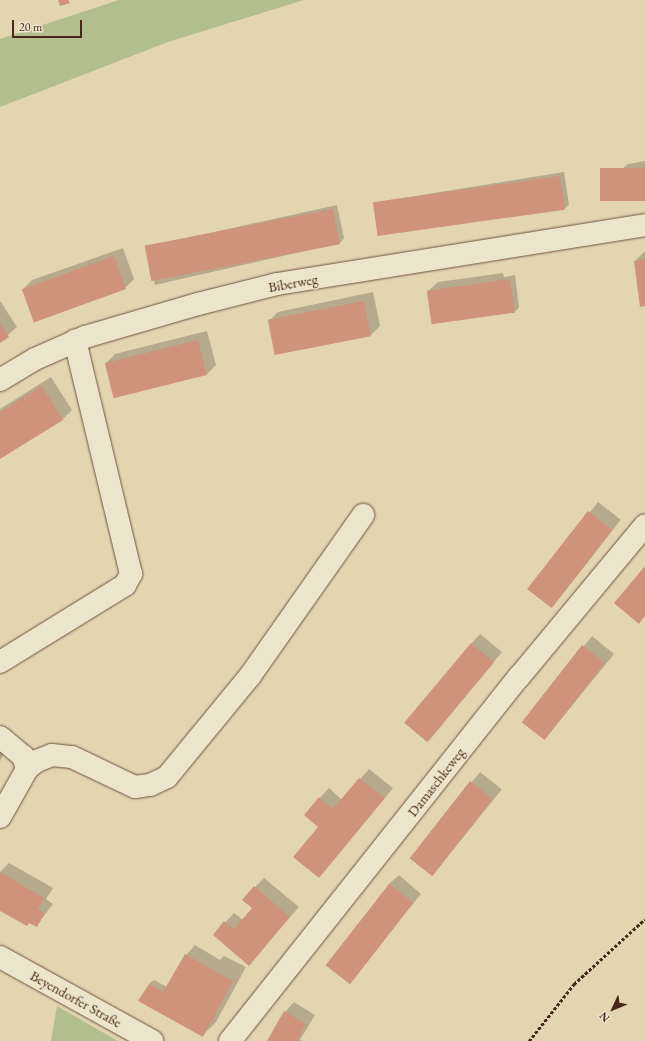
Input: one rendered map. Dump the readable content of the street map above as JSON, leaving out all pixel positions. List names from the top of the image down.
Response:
{
  "streets": {
    "street": ["Biberweg", "Damaschkeweg", "Beyendorfer Straße"]
  },
  "scale_bar": "20 m",
  "north": "bottom left"
}
